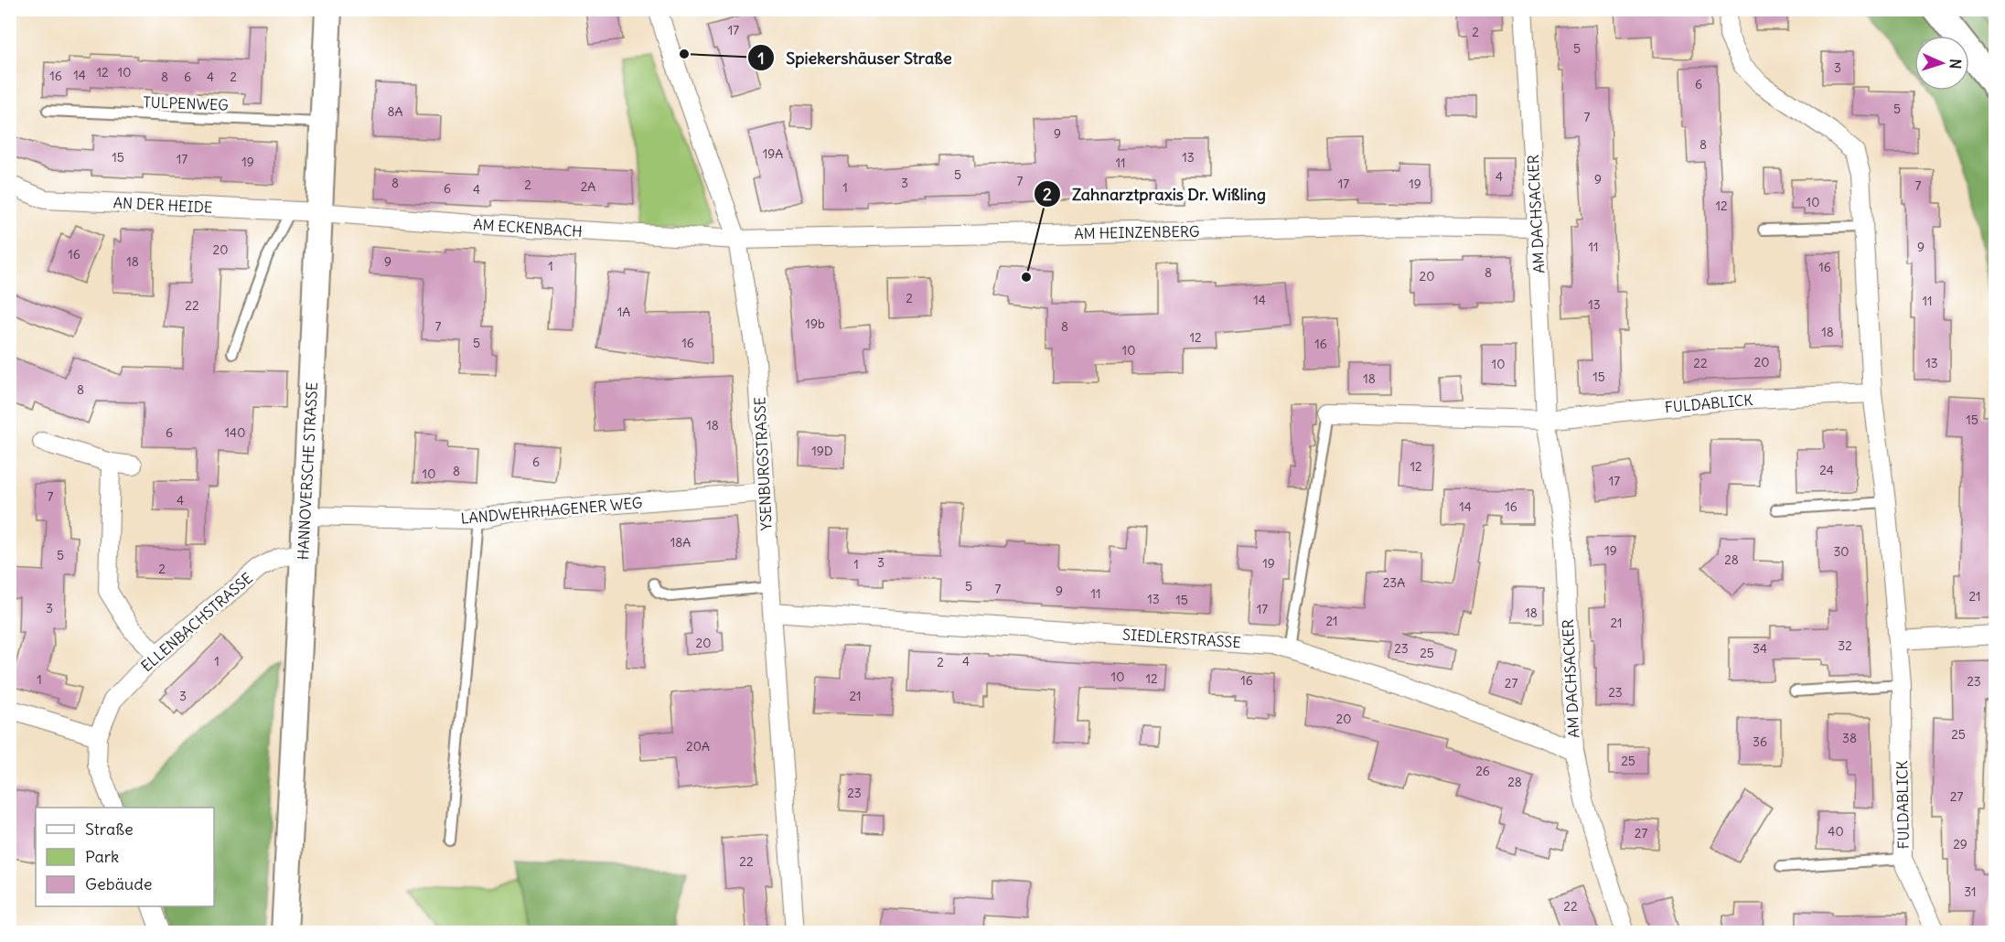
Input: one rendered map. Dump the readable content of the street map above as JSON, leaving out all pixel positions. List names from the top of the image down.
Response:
{
  "streets": {
    "main road": ["HANNOVERSCHE STRASSE"],
    "street": [
      "AN DER HEIDE",
      "AM DACHSACKER",
      "AM ECKENBACH",
      "AM HEINZENBERG",
      "FULDABLICK",
      "YSENBURGSTRASSE",
      "LANDWEHRHAGENER WEG",
      "ELLENBACHSTRASSE",
      "SIEDLERSTRASSE"
    ],
    "lane": ["TULPENWEG"]
  },
  "crossings": [
    ["TULPENWEG", "HANNOVERSCHE STRASSE"],
    ["AN DER HEIDE", "AM ECKENBACH"],
    ["AN DER HEIDE", "HANNOVERSCHE STRASSE"],
    ["AM DACHSACKER", "AM HEINZENBERG"],
    ["AM DACHSACKER", "FULDABLICK"],
    ["AM DACHSACKER", "SIEDLERSTRASSE"],
    ["AM ECKENBACH", "AM HEINZENBERG"],
    ["AM ECKENBACH", "YSENBURGSTRASSE"],
    ["AM ECKENBACH", "HANNOVERSCHE STRASSE"],
    ["AM HEINZENBERG", "YSENBURGSTRASSE"],
    ["YSENBURGSTRASSE", "LANDWEHRHAGENER WEG"],
    ["YSENBURGSTRASSE", "SIEDLERSTRASSE"],
    ["HANNOVERSCHE STRASSE", "LANDWEHRHAGENER WEG"],
    ["HANNOVERSCHE STRASSE", "ELLENBACHSTRASSE"]
  ],
  "places": ["Spiekershäuser Straße", "Zahnarztpraxis Dr. Wißling"],
  "house_numbers": [
    "17",
    "2",
    "5",
    "3",
    "12",
    "10",
    "14",
    "16",
    "8",
    "6",
    "4",
    "2",
    "6",
    "5",
    "8A",
    "7",
    "9",
    "8",
    "19A",
    "15",
    "13",
    "17",
    "19",
    "11",
    "5",
    "4",
    "9",
    "7",
    "8",
    "3",
    "17",
    "19",
    "2",
    "7",
    "2A",
    "1",
    "6",
    "4",
    "10",
    "12",
    "11",
    "9",
    "20",
    "16",
    "18",
    "9",
    "1",
    "16",
    "8",
    "20",
    "2",
    "14",
    "11",
    "13",
    "22",
    "1A",
    "19b",
    "7",
    "8",
    "18",
    "12",
    "5",
    "16",
    "16",
    "10",
    "20",
    "22",
    "13",
    "10",
    "15",
    "18",
    "8",
    "15",
    "18",
    "6",
    "140",
    "19D",
    "6",
    "12",
    "24",
    "8",
    "10",
    "17",
    "7",
    "4",
    "14",
    "16",
    "18A",
    "19",
    "30",
    "5",
    "28",
    "3",
    "19",
    "1",
    "2",
    "23A",
    "5",
    "7",
    "9",
    "11",
    "21",
    "13",
    "15",
    "3",
    "17",
    "18",
    "21",
    "21",
    "20",
    "32",
    "23",
    "34",
    "25",
    "1",
    "4",
    "2",
    "10",
    "12",
    "1",
    "16",
    "23",
    "27",
    "23",
    "3",
    "21",
    "20",
    "25",
    "38",
    "36",
    "20A",
    "25",
    "26",
    "28",
    "23",
    "27",
    "40",
    "27",
    "29",
    "22",
    "31",
    "22"
  ],
  "legend": ["Straße", "Park", "Gebäude"],
  "north": "right"
}
